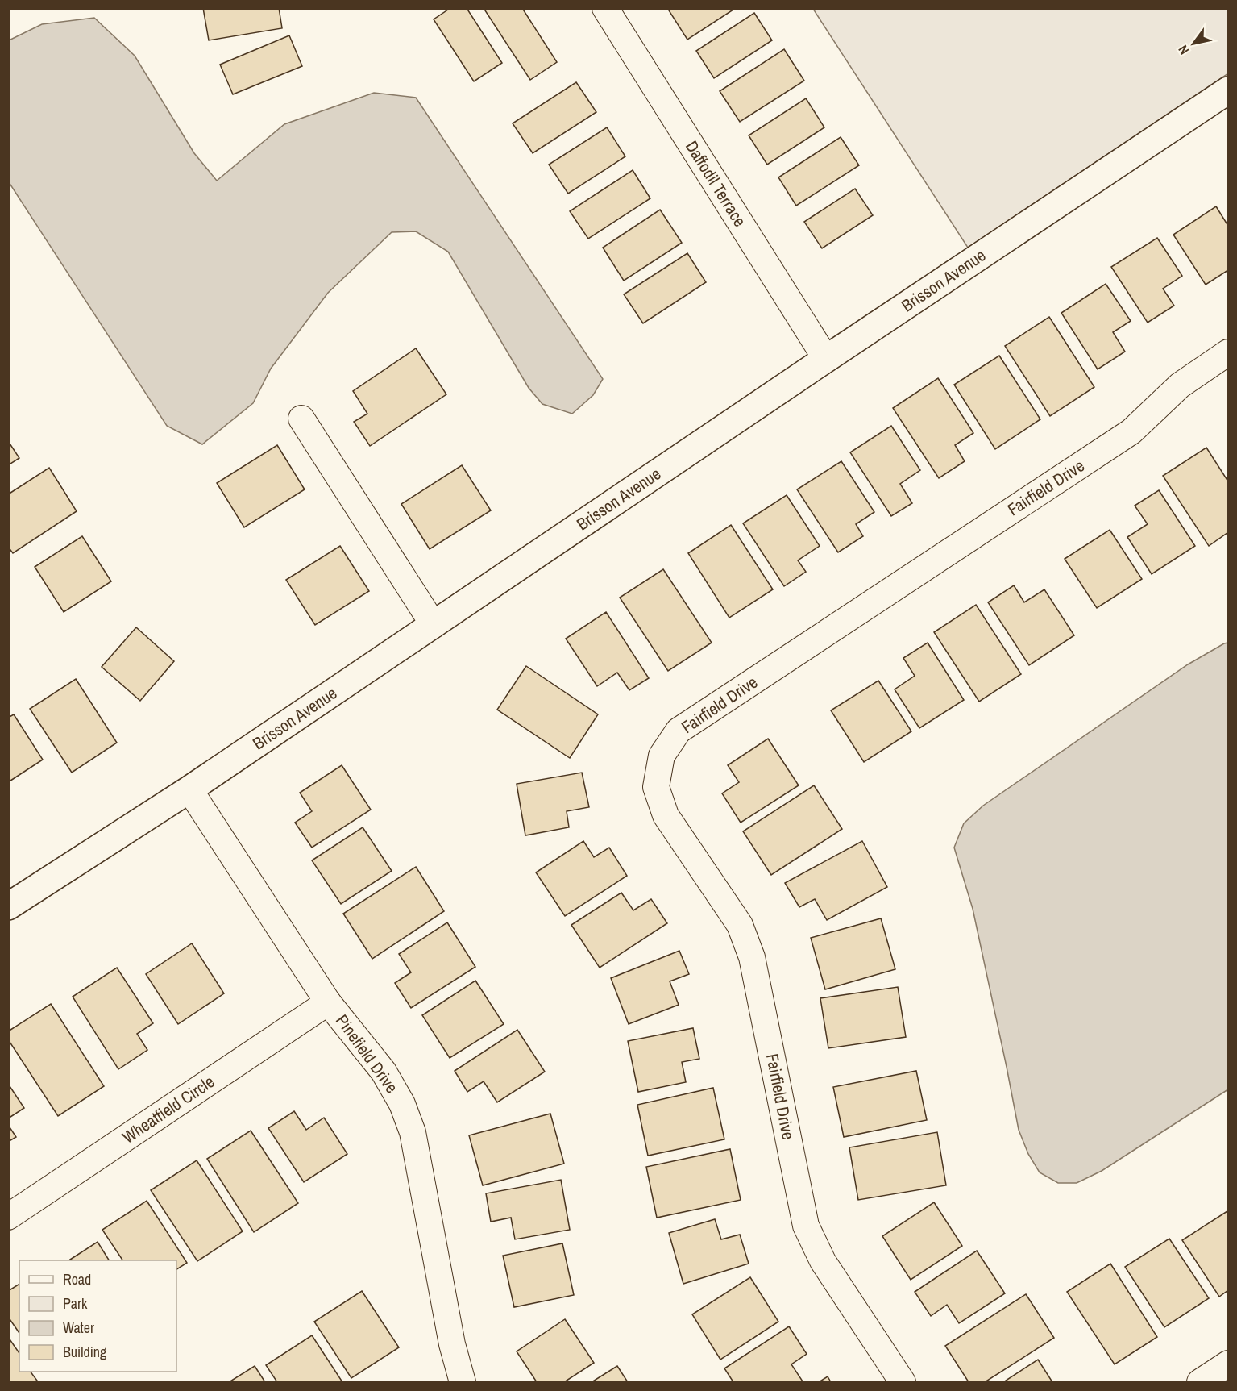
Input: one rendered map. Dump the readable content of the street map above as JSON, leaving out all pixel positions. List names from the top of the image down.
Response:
{
  "streets": {
    "street": [
      "Daffodil Terrace",
      "Brisson Avenue",
      "Fairfield Drive",
      "Pinefield Drive",
      "Wheatfield Circle"
    ]
  },
  "crossings": [
    ["Daffodil Terrace", "Brisson Avenue"],
    ["Brisson Avenue", "Pinefield Drive"],
    ["Pinefield Drive", "Wheatfield Circle"]
  ],
  "legend": [
    "Road",
    "Park",
    "Water",
    "Building"
  ],
  "north": "bottom left"
}
